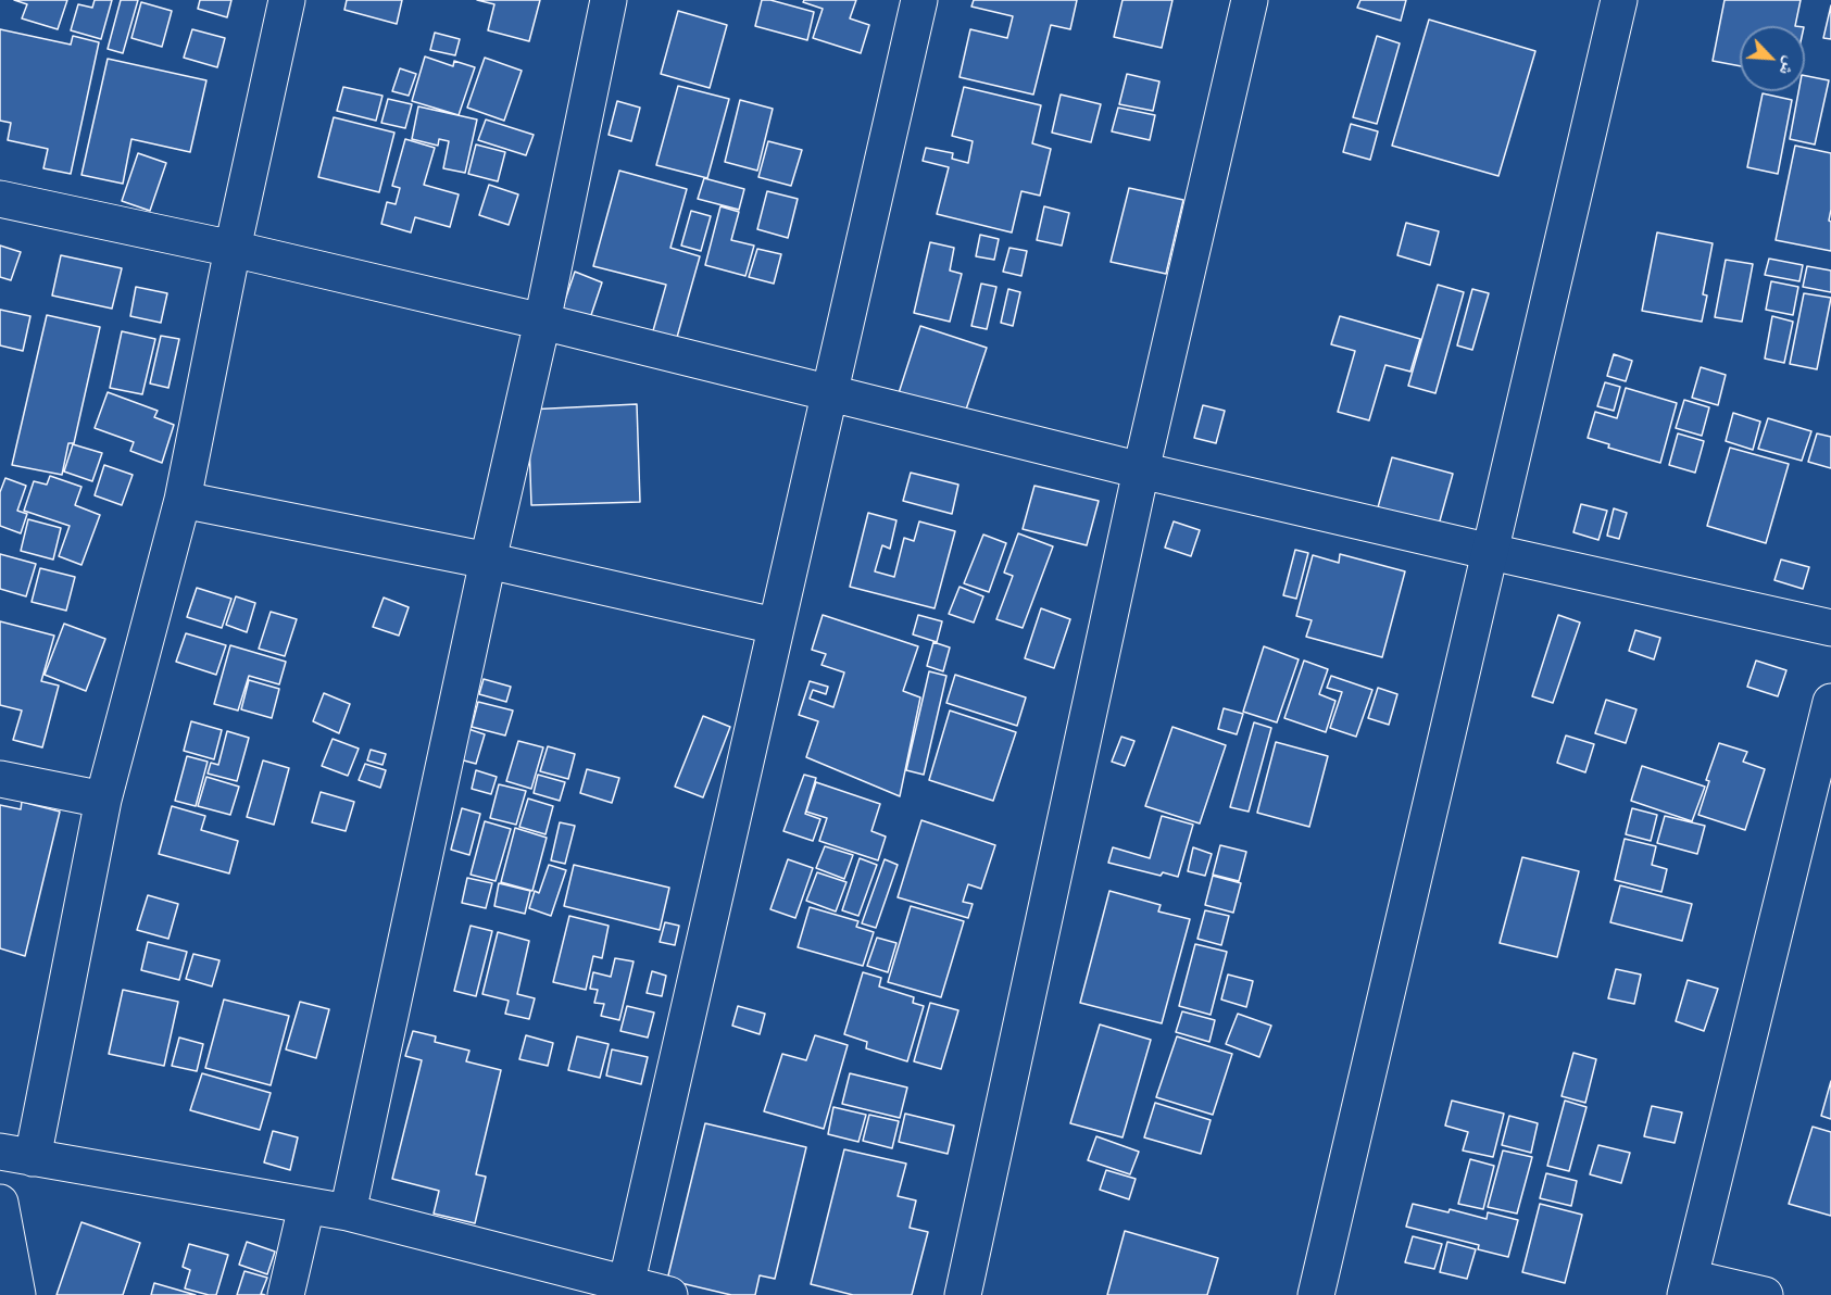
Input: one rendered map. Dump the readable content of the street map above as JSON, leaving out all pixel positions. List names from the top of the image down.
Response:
{
  "north": "bottom right"
}
